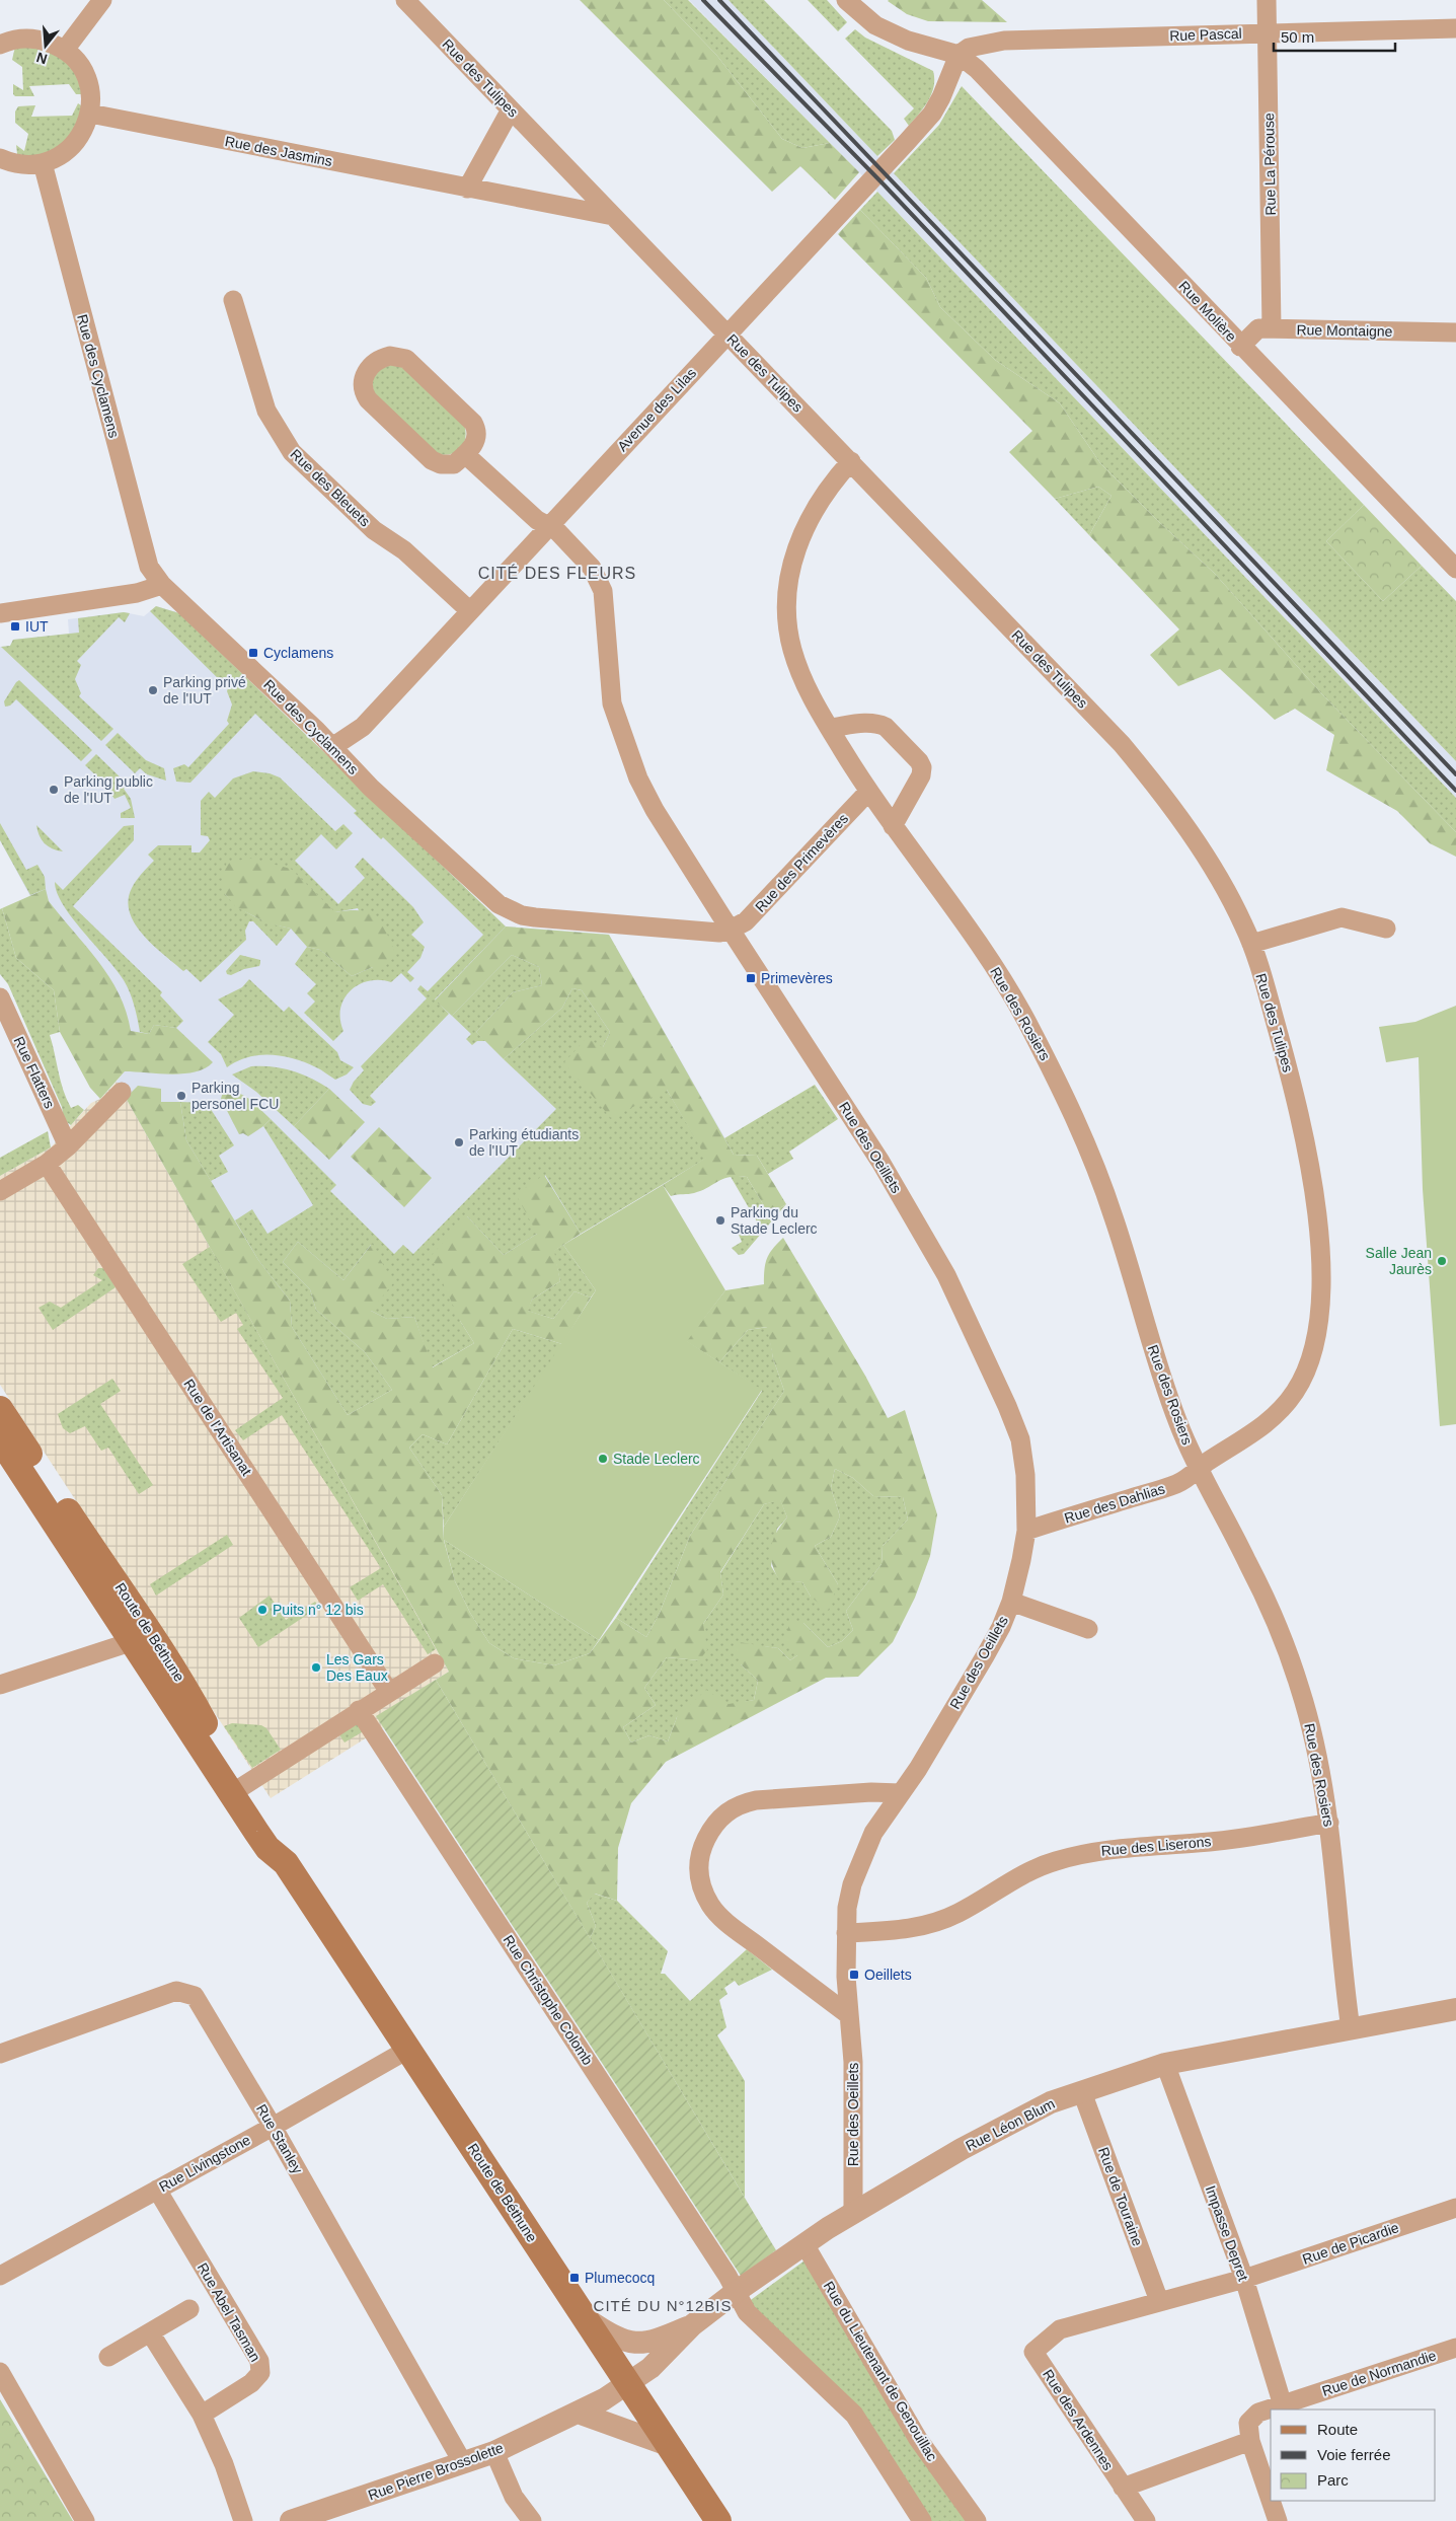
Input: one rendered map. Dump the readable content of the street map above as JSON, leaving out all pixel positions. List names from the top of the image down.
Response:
{
  "streets": {
    "main road": ["Route de Béthune"],
    "street": [
      "Rue Pascal",
      "Rue des Tulipes",
      "Rue des Jasmins",
      "Rue La Pérouse",
      "Rue Molière",
      "Rue Montaigne",
      "Rue des Cyclamens",
      "Avenue des Lilas",
      "Rue des Bleuets",
      "Rue des Primevères",
      "Rue des Rosiers",
      "Rue Flatters",
      "Rue des Oeillets",
      "Rue de l'Artisanat",
      "Rue des Dahlias",
      "Rue des Liserons",
      "Rue Christophe Colomb",
      "Rue Léon Blum",
      "Rue Stanley",
      "Rue Livingstone",
      "Rue de Touraine",
      "Impasse Depret",
      "Rue de Picardie",
      "Rue Abel Tasman",
      "Rue du Lieutenant de Genouillac",
      "Rue de Normandie",
      "Rue des Ardennes",
      "Rue Pierre Brossolette"
    ]
  },
  "crossings": [
    ["Rue Pascal", "Rue La Pérouse"],
    ["Rue Pascal", "Rue Molière"],
    ["Rue Pascal", "Avenue des Lilas"],
    ["Rue des Tulipes", "Rue des Jasmins"],
    ["Rue des Tulipes", "Avenue des Lilas"],
    ["Rue des Tulipes", "Rue des Rosiers"],
    ["Rue des Tulipes", "Rue des Dahlias"],
    ["Rue La Pérouse", "Rue Montaigne"],
    ["Rue Molière", "Rue Montaigne"],
    ["Rue Molière", "Avenue des Lilas"],
    ["Rue des Cyclamens", "Avenue des Lilas"],
    ["Rue des Cyclamens", "Rue des Primevères"],
    ["Rue des Cyclamens", "Rue des Oeillets"],
    ["Avenue des Lilas", "Rue des Bleuets"],
    ["Avenue des Lilas", "Rue des Oeillets"],
    ["Rue des Primevères", "Rue des Rosiers"],
    ["Rue des Primevères", "Rue des Oeillets"],
    ["Rue des Rosiers", "Rue des Dahlias"],
    ["Rue des Rosiers", "Rue des Liserons"],
    ["Rue des Rosiers", "Rue Léon Blum"],
    ["Rue des Oeillets", "Rue des Dahlias"],
    ["Rue des Oeillets", "Rue des Liserons"],
    ["Rue des Oeillets", "Rue Léon Blum"],
    ["Route de Béthune", "Rue Léon Blum"],
    ["Route de Béthune", "Rue Livingstone"],
    ["Route de Béthune", "Rue Pierre Brossolette"],
    ["Rue Christophe Colomb", "Rue Léon Blum"],
    ["Rue Léon Blum", "Rue de Touraine"],
    ["Rue Léon Blum", "Impasse Depret"],
    ["Rue Léon Blum", "Rue du Lieutenant de Genouillac"],
    ["Rue Léon Blum", "Rue Pierre Brossolette"],
    ["Rue Stanley", "Rue Livingstone"],
    ["Rue Stanley", "Rue Pierre Brossolette"],
    ["Rue Livingstone", "Rue Abel Tasman"],
    ["Rue de Touraine", "Rue des Ardennes"],
    ["Impasse Depret", "Rue de Picardie"],
    ["Impasse Depret", "Rue de Normandie"]
  ],
  "districts": ["CITÉ DES FLEURS", "CITÉ DU N°12BIS"],
  "places": {
    "transit": [
      "IUT",
      "Cyclamens",
      "Primevères",
      "Oeillets",
      "Plumecocq"
    ],
    "other": [
      "Parking privé de l'IUT",
      "Parking public de l'IUT",
      "Parking personel FCU",
      "Parking étudiants de l'IUT",
      "Parking du Stade Leclerc",
      "Salle Jean Jaurès",
      "Stade Leclerc",
      "Puits n° 12 bis",
      "Les Gars Des Eaux"
    ]
  },
  "legend": ["Route", "Voie ferrée", "Parc"],
  "scale_bar": "50 m",
  "north": "bottom"
}
